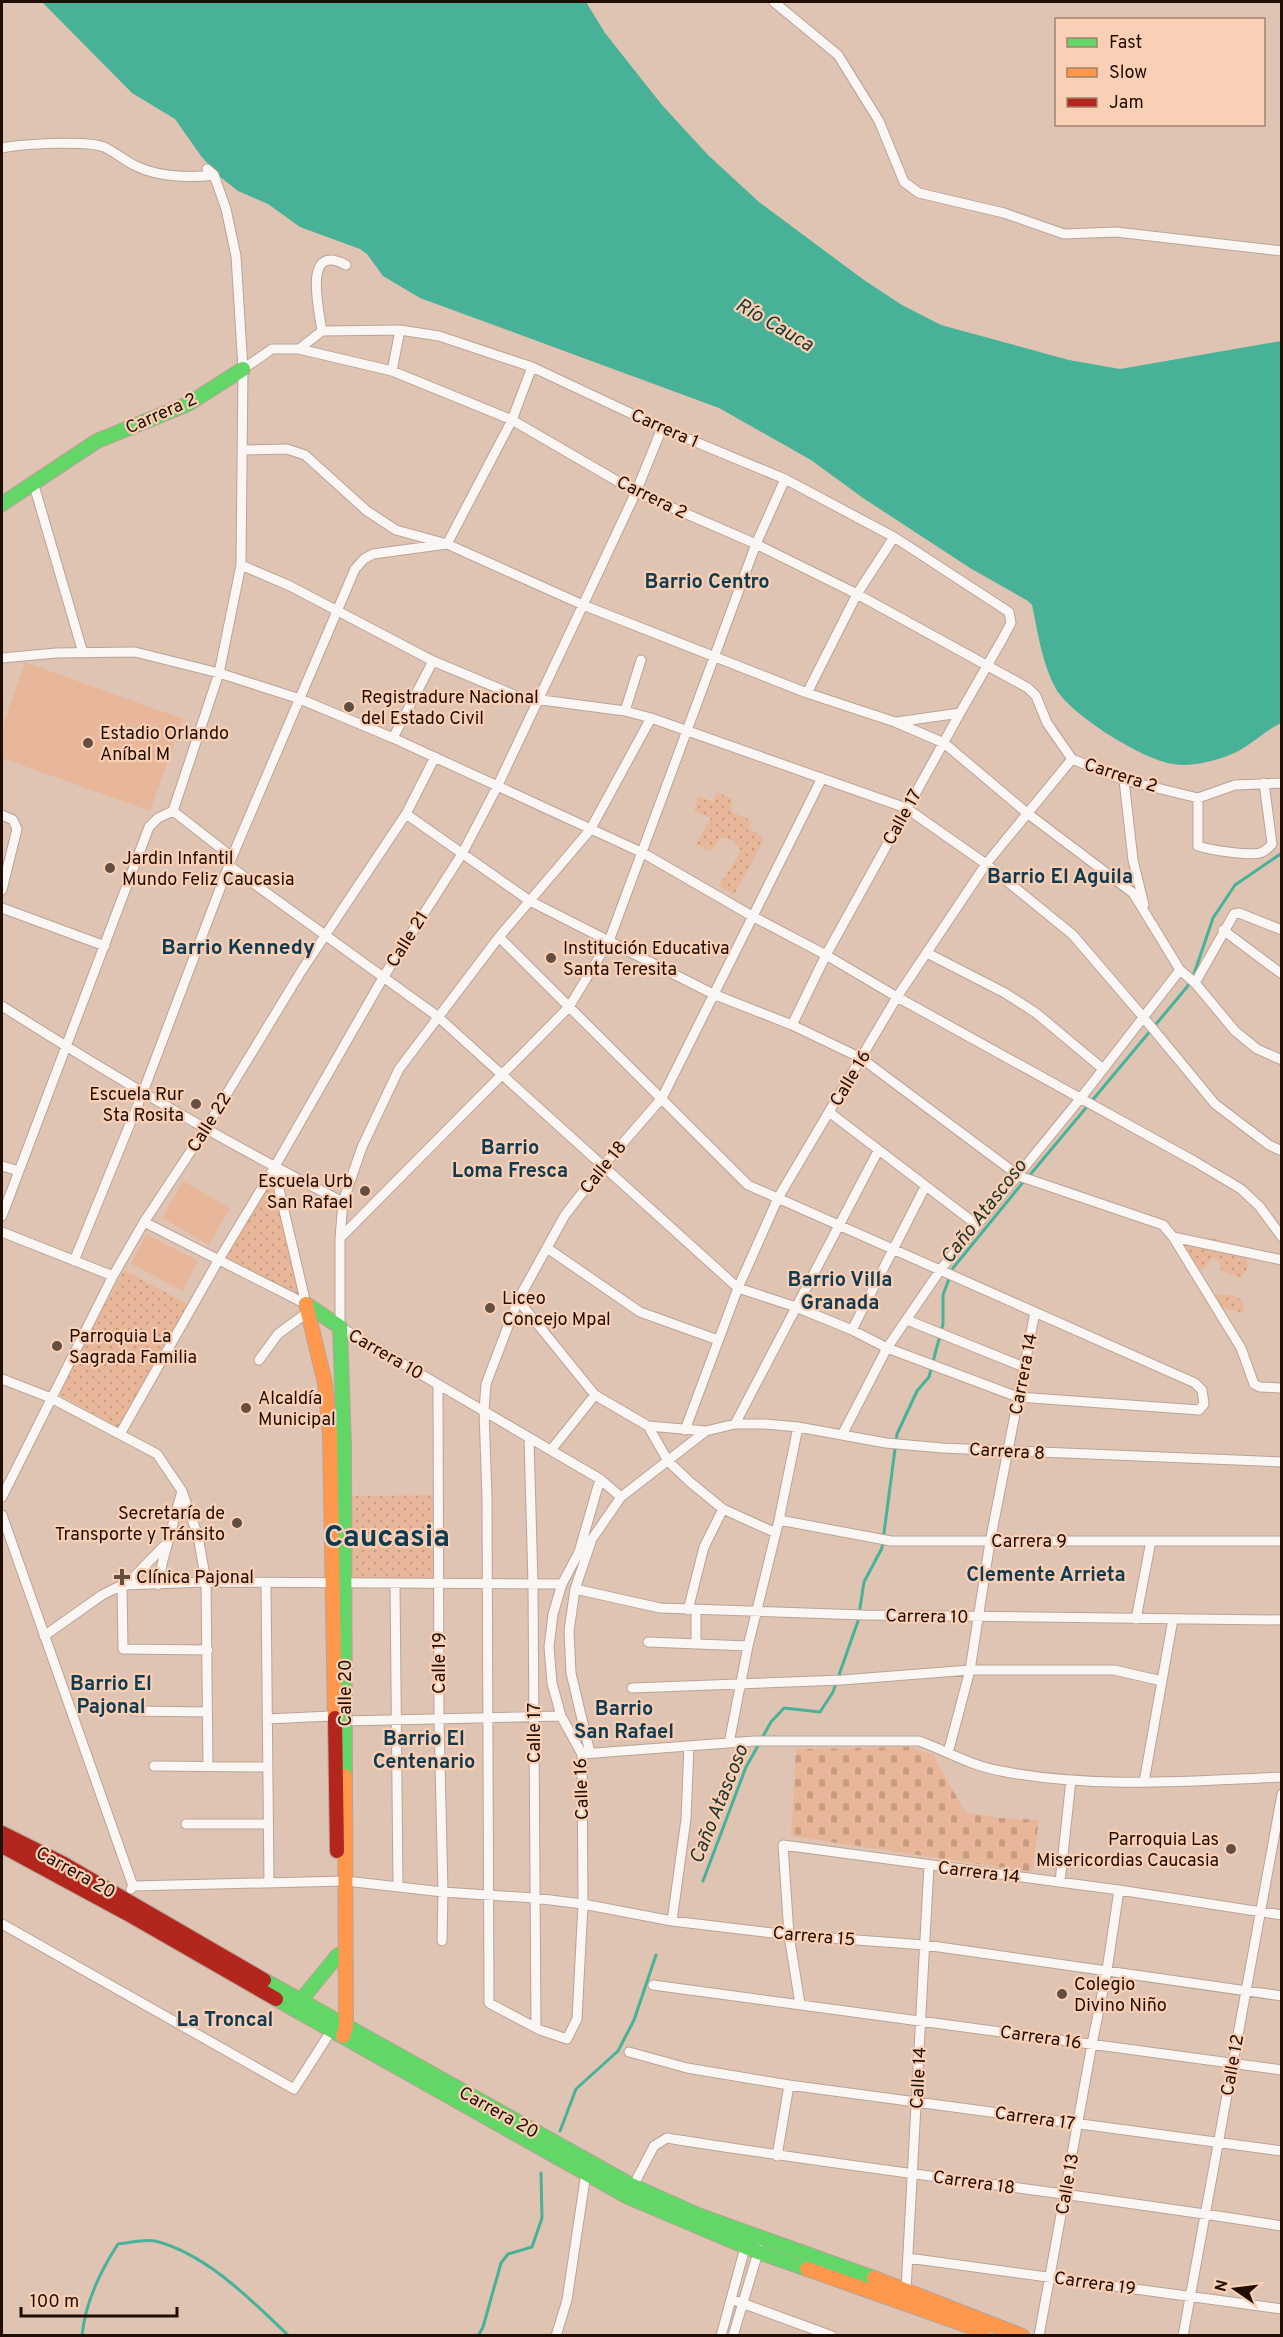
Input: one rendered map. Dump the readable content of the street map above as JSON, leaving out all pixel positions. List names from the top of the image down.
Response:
{
  "streets": {
    "main road": [
      "Carrera 2",
      "Carrera 10",
      "Calle 20",
      "Carrera 20"
    ],
    "street": [
      "Carrera 1",
      "Calle 17",
      "Calle 21",
      "Calle 16",
      "Calle 22",
      "Calle 18",
      "Carrera 14",
      "Carrera 8",
      "Carrera 9",
      "Calle 19",
      "Carrera 15",
      "Carrera 16",
      "Calle 12",
      "Calle 14",
      "Carrera 17",
      "Carrera 18",
      "Calle 13",
      "Carrera 19"
    ]
  },
  "crossings": [
    ["Carrera 2", "Calle 17"],
    ["Carrera 2", "Calle 21"],
    ["Carrera 2", "Calle 16"],
    ["Carrera 1", "Calle 17"],
    ["Carrera 1", "Calle 21"],
    ["Calle 17", "Calle 16"],
    ["Calle 17", "Calle 18"],
    ["Calle 17", "Carrera 10"],
    ["Calle 17", "Carrera 15"],
    ["Calle 21", "Carrera 10"],
    ["Calle 16", "Calle 18"],
    ["Calle 16", "Carrera 10"],
    ["Calle 16", "Carrera 8"],
    ["Calle 16", "Carrera 15"],
    ["Calle 22", "Carrera 10"],
    ["Calle 18", "Carrera 10"],
    ["Calle 18", "Carrera 15"],
    ["Carrera 10", "Carrera 14"],
    ["Carrera 10", "Calle 19"],
    ["Carrera 10", "Calle 20"],
    ["Carrera 14", "Carrera 8"],
    ["Carrera 14", "Carrera 9"],
    ["Carrera 14", "Carrera 15"],
    ["Carrera 14", "Calle 12"],
    ["Carrera 14", "Calle 14"],
    ["Carrera 14", "Calle 13"],
    ["Calle 19", "Carrera 15"],
    ["Calle 20", "Carrera 20"],
    ["Calle 20", "Carrera 15"],
    ["Carrera 20", "Calle 14"],
    ["Carrera 20", "Carrera 18"],
    ["Carrera 15", "Calle 12"],
    ["Carrera 15", "Calle 14"],
    ["Carrera 15", "Calle 13"],
    ["Carrera 16", "Calle 12"],
    ["Carrera 16", "Calle 14"],
    ["Carrera 16", "Calle 13"],
    ["Calle 12", "Carrera 17"],
    ["Calle 12", "Carrera 18"],
    ["Calle 12", "Carrera 19"],
    ["Calle 14", "Carrera 17"],
    ["Calle 14", "Carrera 18"],
    ["Calle 14", "Carrera 19"],
    ["Carrera 17", "Calle 13"],
    ["Carrera 18", "Calle 13"],
    ["Calle 13", "Carrera 19"]
  ],
  "districts": [
    "Barrio Centro",
    "Barrio El Aguila",
    "Barrio Kennedy",
    "Barrio Loma Fresca",
    "Barrio Villa Granada",
    "Caucasia",
    "Clemente Arrieta",
    "Barrio El Pajonal",
    "Barrio San Rafael",
    "Barrio El Centenario",
    "La Troncal"
  ],
  "water": ["Río Cauca", "Caño Atascoso"],
  "places": {
    "other": [
      "Registradure Nacional del Estado Civil",
      "Estadio Orlando Aníbal M",
      "Jardin Infantil Mundo Feliz Caucasia",
      "Institución Educativa Santa Teresita",
      "Escuela Rur Sta Rosita",
      "Escuela Urb San Rafael",
      "Liceo Concejo Mpal",
      "Parroquia La Sagrada Familia",
      "Alcaldía Municipal",
      "Secretaría de Transporte y Tránsito",
      "Parroquia Las Misericordias Caucasia",
      "Colegio Divino Niño"
    ],
    "health": ["Clínica Pajonal"]
  },
  "legend": ["Fast", "Slow", "Jam"],
  "scale_bar": "100 m",
  "north": "left"
}
